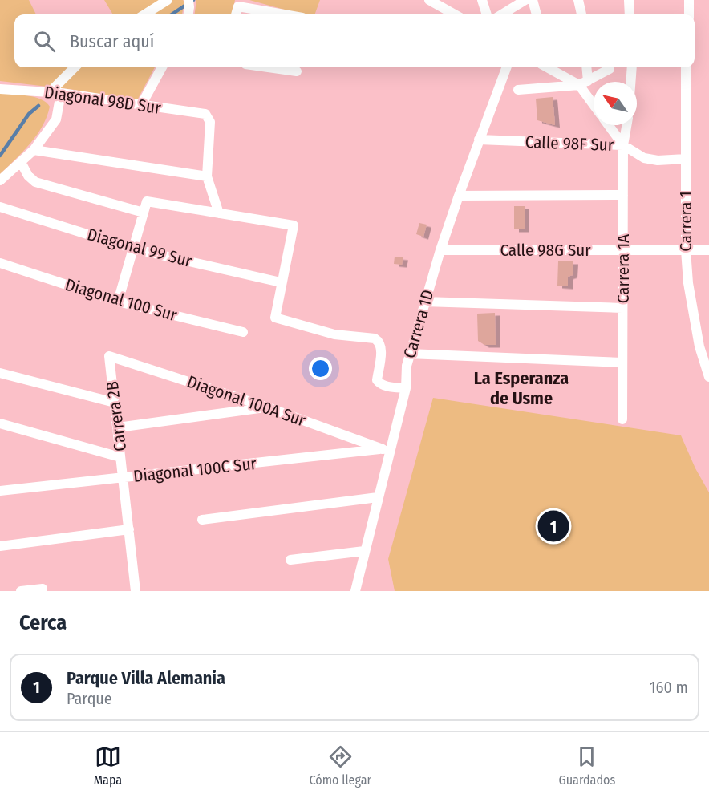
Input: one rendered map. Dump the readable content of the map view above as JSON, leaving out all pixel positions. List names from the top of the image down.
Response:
{
  "streets": {
    "street": [
      "Diagonal 98D Sur",
      "Calle 98F Sur",
      "Carrera 1",
      "Diagonal 99 Sur",
      "Calle 98G Sur",
      "Carrera 1A",
      "Diagonal 100 Sur",
      "Carrera 1D",
      "Diagonal 100A Sur",
      "Carrera 2B",
      "Diagonal 100C Sur"
    ]
  },
  "crossings": [
    ["Calle 98F Sur", "Carrera 1"],
    ["Calle 98F Sur", "Carrera 1A"],
    ["Calle 98F Sur", "Carrera 1D"],
    ["Carrera 1", "Calle 98G Sur"],
    ["Calle 98G Sur", "Carrera 1A"],
    ["Calle 98G Sur", "Carrera 1D"],
    ["Carrera 1D", "Diagonal 100A Sur"],
    ["Carrera 1D", "Diagonal 100C Sur"],
    ["Diagonal 100A Sur", "Carrera 2B"],
    ["Diagonal 100A Sur", "Diagonal 100C Sur"],
    ["Carrera 2B", "Diagonal 100C Sur"]
  ],
  "districts": ["La Esperanza de Usme"],
  "north": "top left",
  "page": {
    "search": "Buscar aquí",
    "pins": "1",
    "heading": "Cerca",
    "list": [
      {
        "mark": "1",
        "name": "Parque Villa Alemania",
        "note": "Parque",
        "value": "160 m"
      }
    ],
    "nav": ["Mapa", "Cómo llegar", "Guardados"]
  }
}
